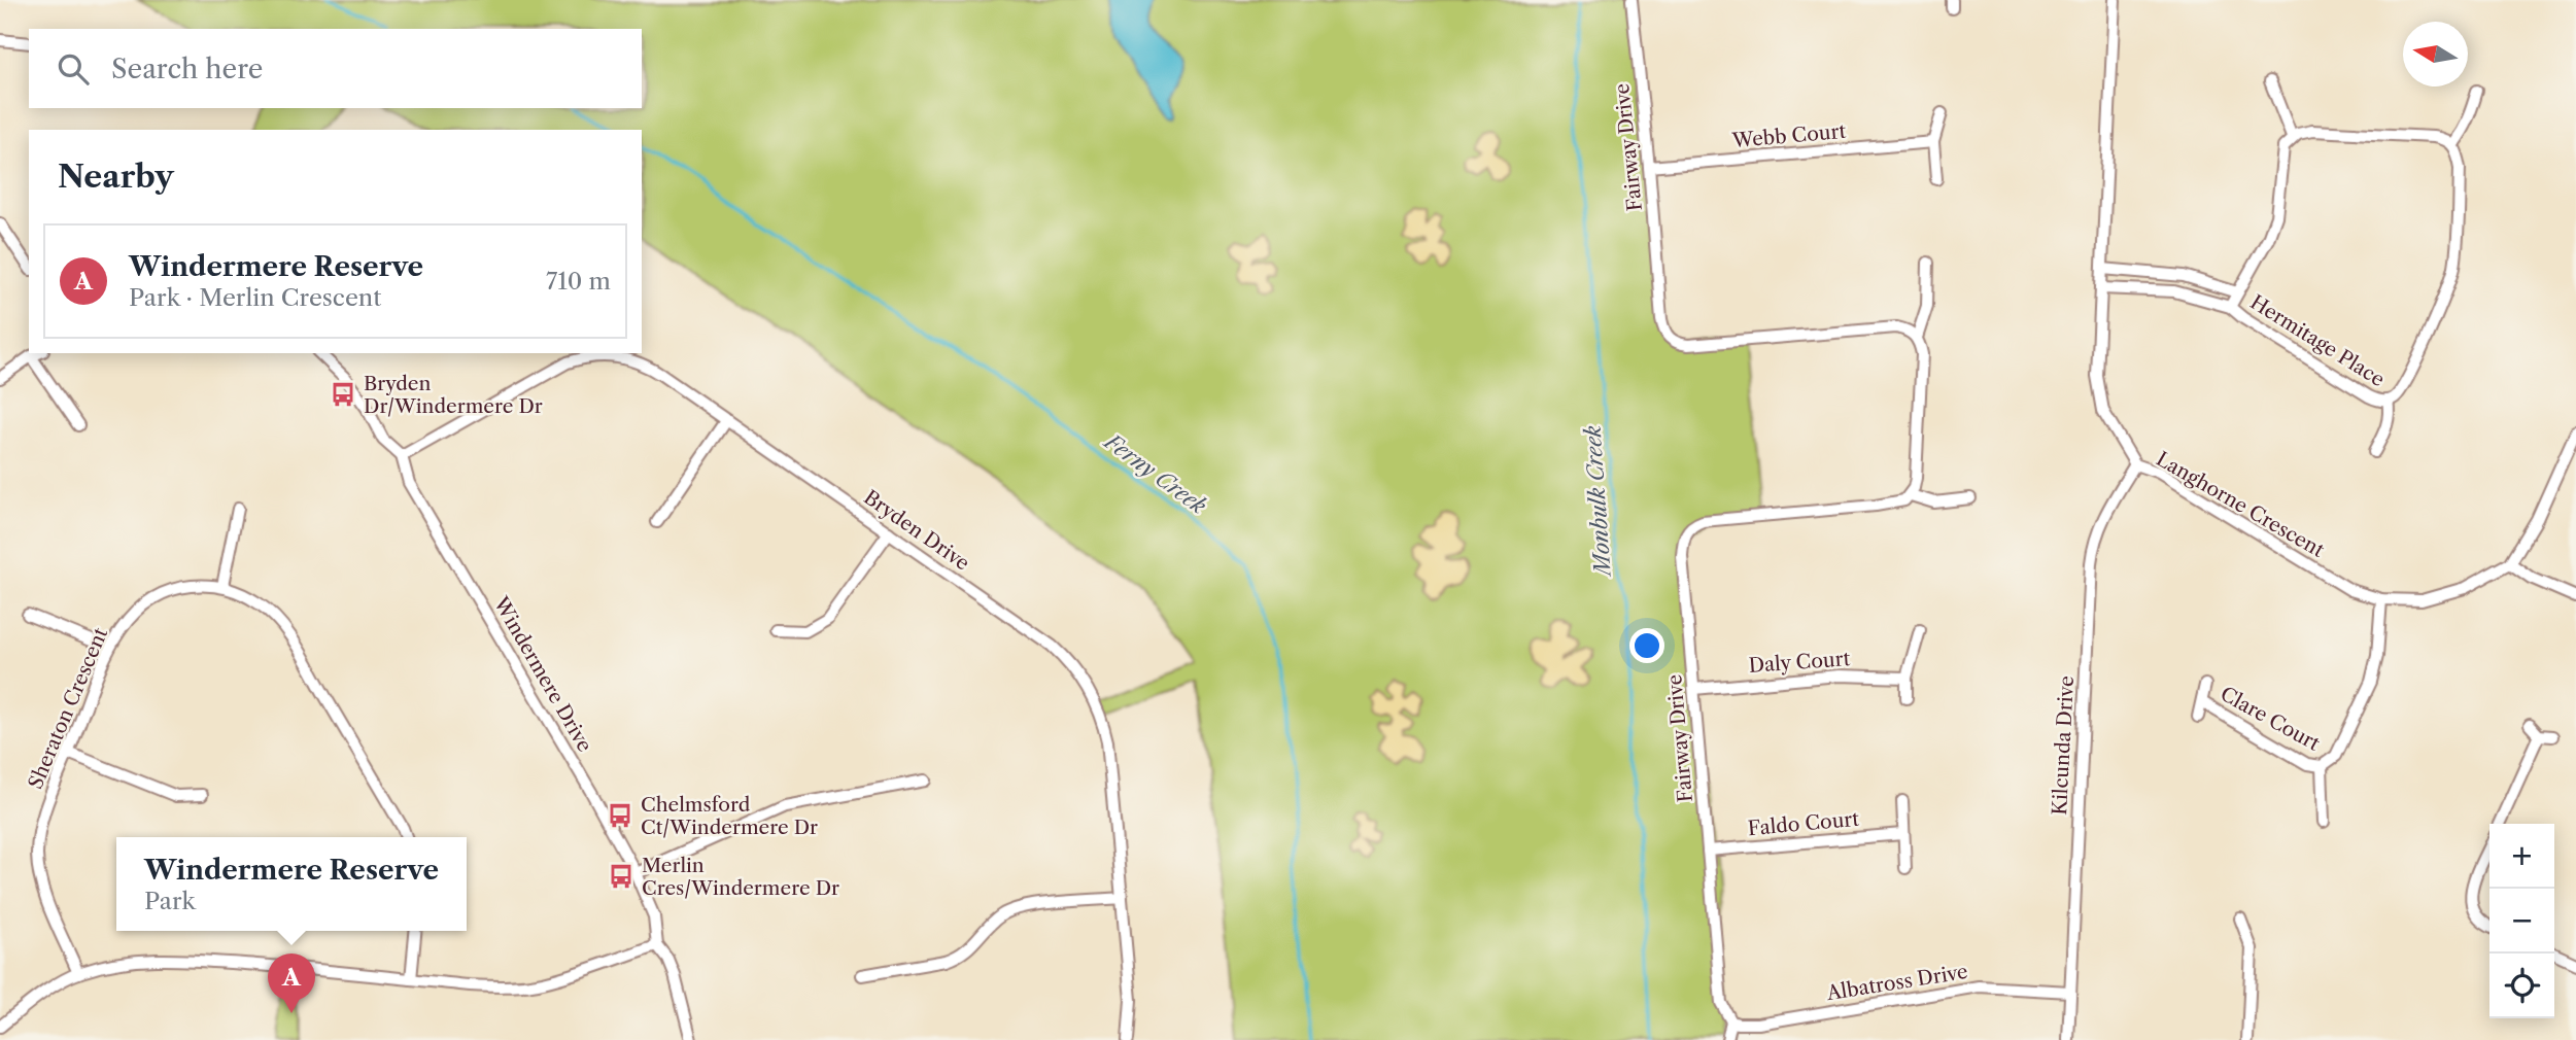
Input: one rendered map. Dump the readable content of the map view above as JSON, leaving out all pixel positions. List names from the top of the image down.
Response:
{
  "streets": {
    "street": [
      "Webb Court",
      "Fairway Drive",
      "Hermitage Place",
      "Langhorne Crescent",
      "Bryden Drive",
      "Daly Court",
      "Windermere Drive",
      "Sheraton Crescent",
      "Clare Court",
      "Kilcunda Drive",
      "Faldo Court",
      "Albatross Drive"
    ]
  },
  "crossings": [
    ["Webb Court", "Fairway Drive"],
    ["Fairway Drive", "Daly Court"],
    ["Fairway Drive", "Faldo Court"],
    ["Fairway Drive", "Albatross Drive"],
    ["Hermitage Place", "Langhorne Crescent"],
    ["Langhorne Crescent", "Clare Court"],
    ["Langhorne Crescent", "Kilcunda Drive"],
    ["Bryden Drive", "Windermere Drive"],
    ["Kilcunda Drive", "Albatross Drive"]
  ],
  "water": ["Ferny Creek", "Monbulk Creek"],
  "places": {
    "bus stop": ["Bryden Dr/Windermere Dr", "Chelmsford Ct/Windermere Dr", "Merlin Cres/Windermere Dr"]
  },
  "north": "left",
  "page": {
    "search": "Search here",
    "heading": "Nearby",
    "list": [
      {
        "mark": "A",
        "name": "Windermere Reserve",
        "note": "Park · Merlin Crescent",
        "value": "710 m"
      }
    ],
    "map_buttons": ["+", "−"],
    "popup": ["Windermere Reserve", "Park"],
    "pins": "A"
  }
}
